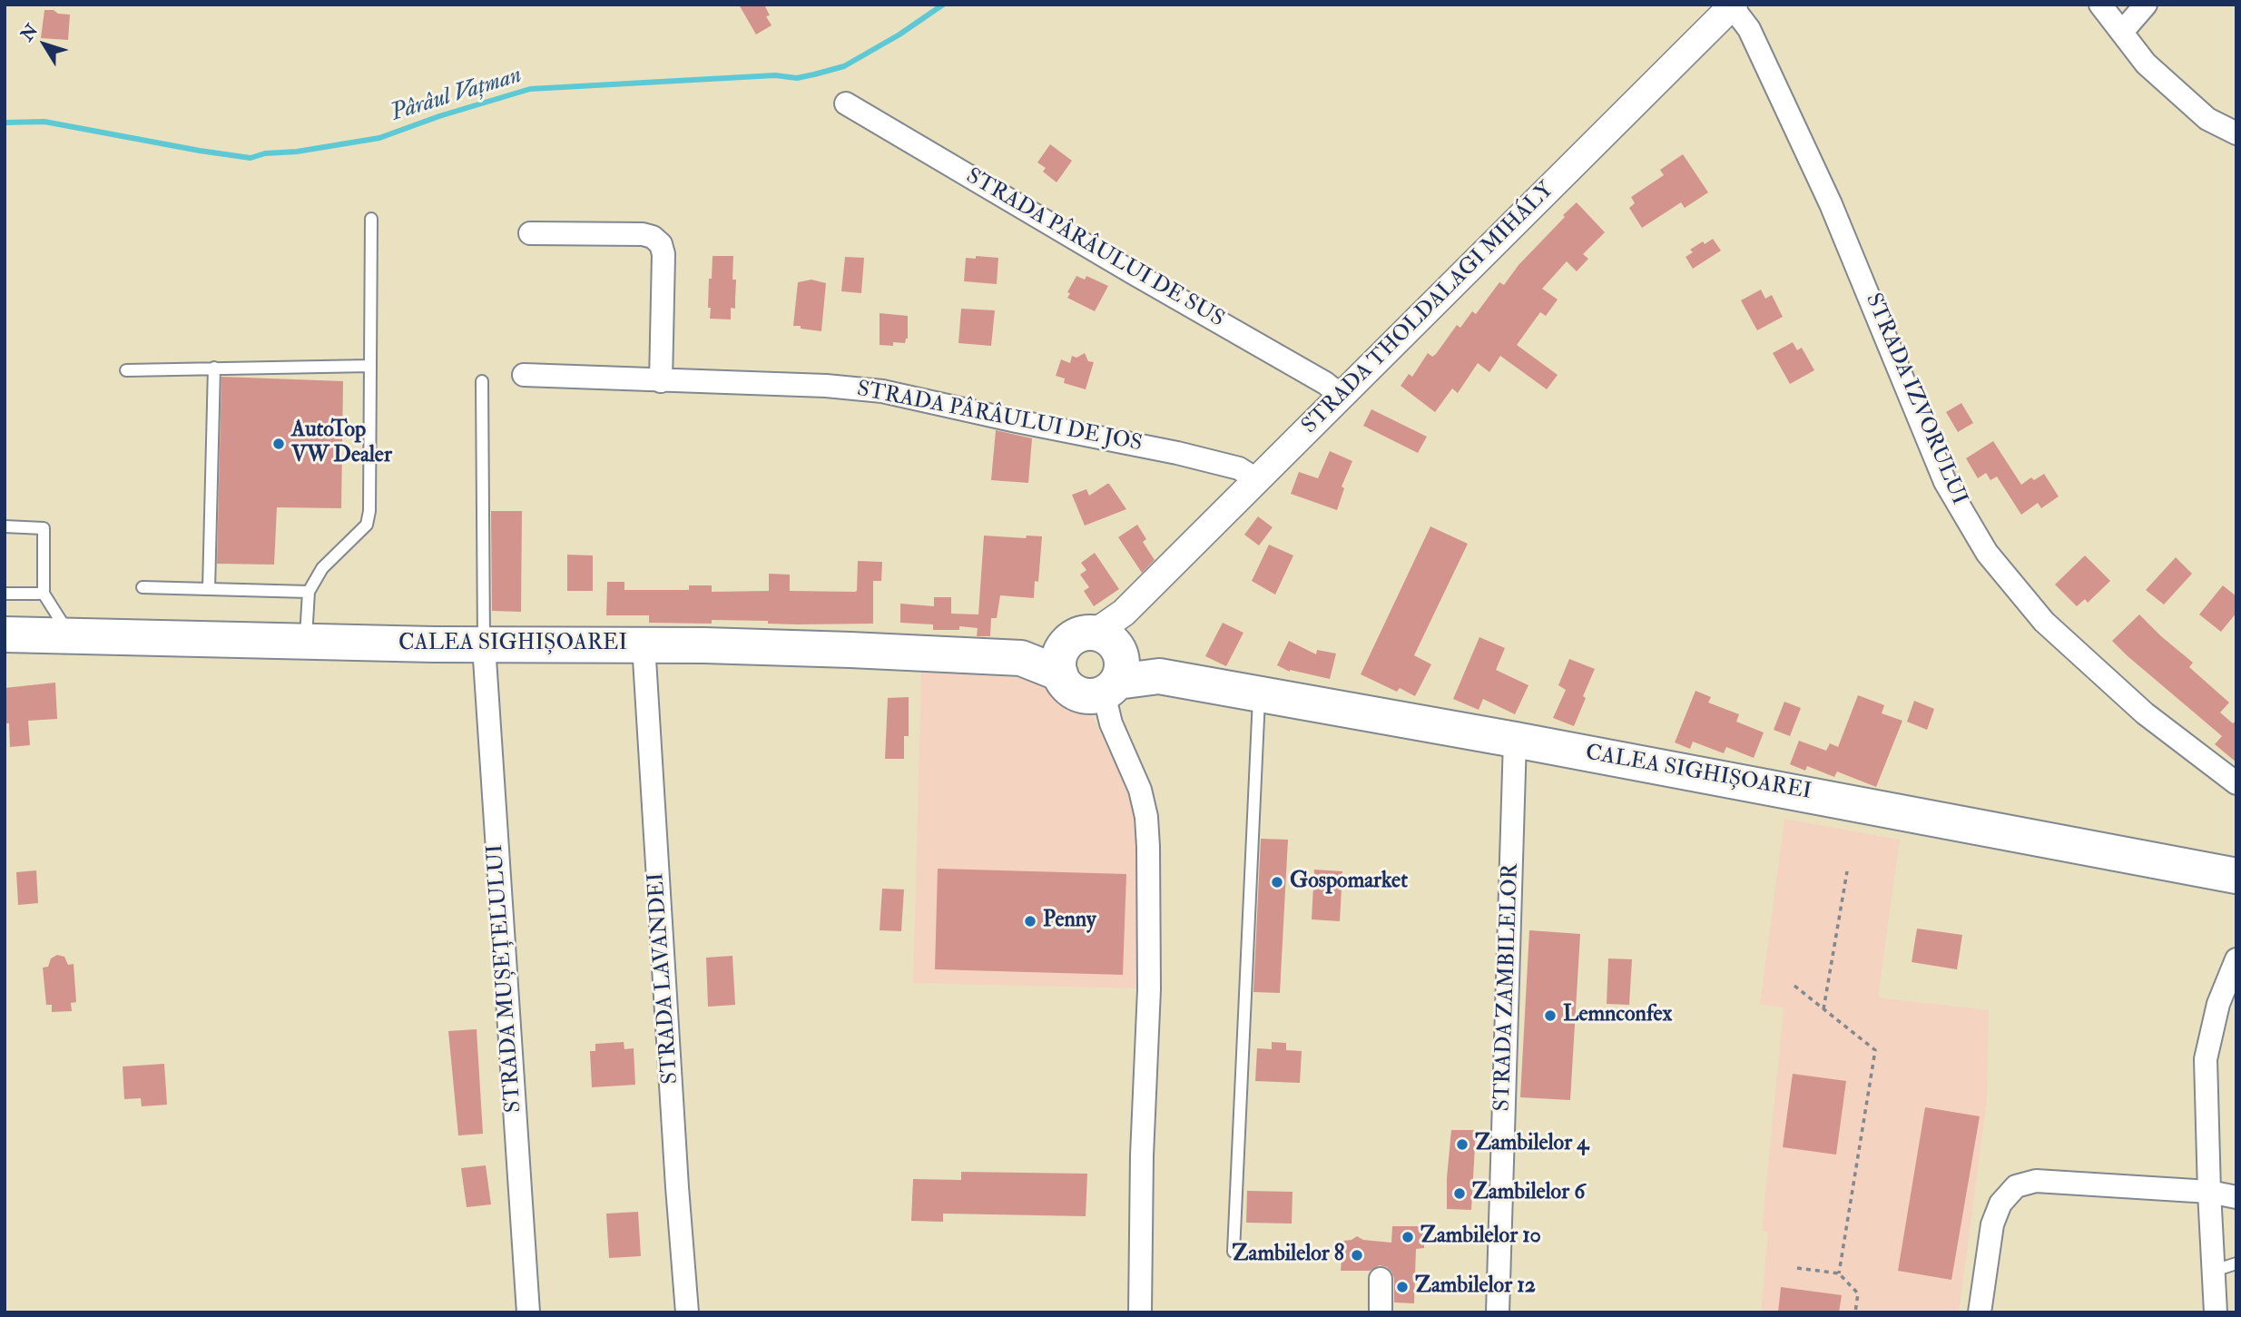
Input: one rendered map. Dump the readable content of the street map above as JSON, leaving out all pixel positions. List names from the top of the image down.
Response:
{
  "streets": {
    "highway": ["CALEA SIGHIȘOAREI"],
    "street": [
      "STRADA PÂRÂULUI DE SUS",
      "STRADA THOLDALAGI MIHÁLY",
      "STRADA IZVORULUI",
      "STRADA PÂRÂULUI DE JOS",
      "STRADA MUȘEȚELULUI",
      "STRADA LAVANDEI",
      "STRADA ZAMBILELOR"
    ]
  },
  "crossings": [
    ["STRADA PÂRÂULUI DE SUS", "STRADA THOLDALAGI MIHÁLY"],
    ["STRADA THOLDALAGI MIHÁLY", "STRADA IZVORULUI"],
    ["STRADA THOLDALAGI MIHÁLY", "STRADA PÂRÂULUI DE JOS"],
    ["STRADA THOLDALAGI MIHÁLY", "CALEA SIGHIȘOAREI"],
    ["CALEA SIGHIȘOAREI", "STRADA MUȘEȚELULUI"],
    ["CALEA SIGHIȘOAREI", "STRADA LAVANDEI"],
    ["CALEA SIGHIȘOAREI", "STRADA ZAMBILELOR"]
  ],
  "water": ["Pârâul Vațman"],
  "places": [
    "AutoTop VW Dealer",
    "Gospomarket",
    "Penny",
    "Lemnconfex",
    "Zambilelor 4",
    "Zambilelor 6",
    "Zambilelor 10",
    "Zambilelor 8",
    "Zambilelor 12"
  ],
  "north": "top left"
}
